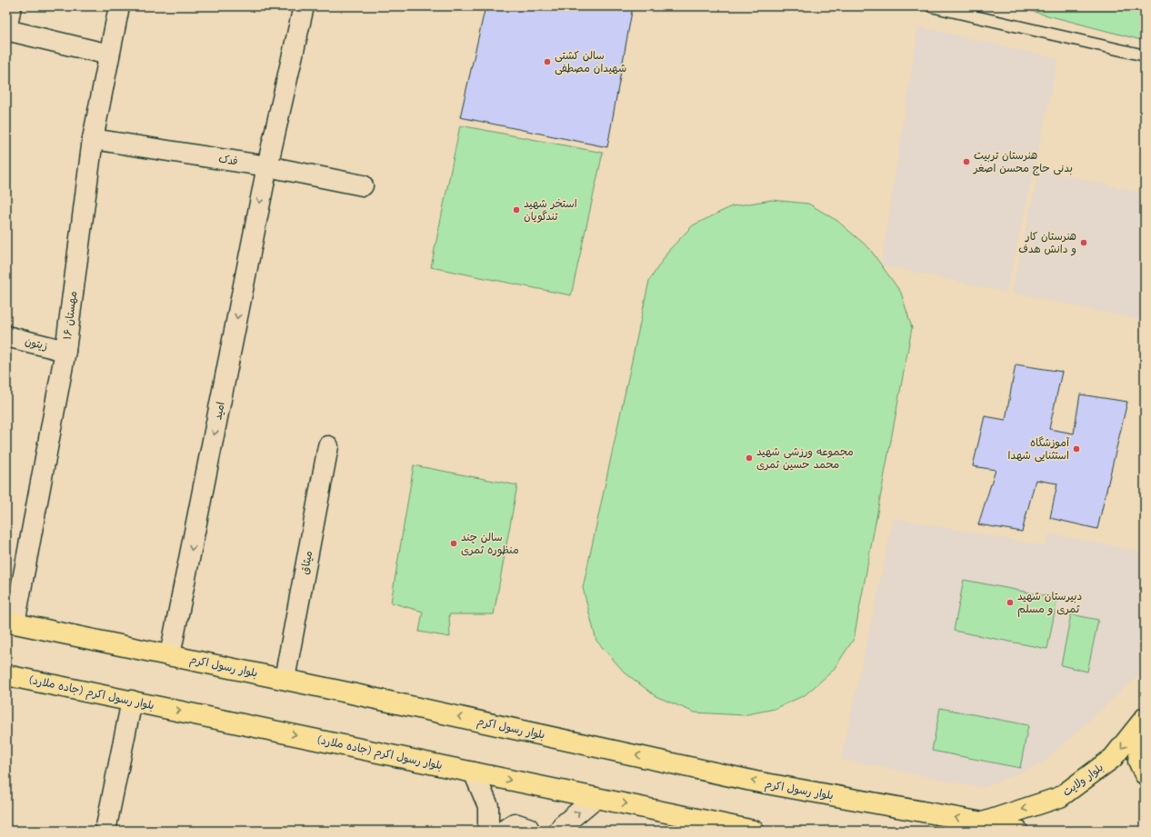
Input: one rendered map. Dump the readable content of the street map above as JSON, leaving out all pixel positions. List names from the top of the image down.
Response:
{
  "streets": {
    "main road": ["بلوار رسول اکرم", "بلوار رسول اکرم (جاده ملارد)", "بلوار ولایت"],
    "street": [
      "فدک",
      "مهستان ۱۶",
      "زیتون",
      "امید",
      "میثاق"
    ]
  },
  "crossings": [
    ["فدک", "مهستان ۱۶"],
    ["فدک", "امید"],
    ["مهستان ۱۶", "زیتون"],
    ["مهستان ۱۶", "بلوار رسول اکرم"],
    ["امید", "بلوار رسول اکرم"],
    ["میثاق", "بلوار رسول اکرم"],
    ["بلوار رسول اکرم", "بلوار ولایت"]
  ],
  "one_way": [
    "امید",
    "بلوار رسول اکرم",
    "بلوار رسول اکرم (جاده ملارد)",
    "بلوار ولایت"
  ],
  "places": [
    "سالن کشتی شهیدان مصطفی",
    "هنرستان تربیت بدنی حاج محسن اصغر",
    "استخر شهید تندگویان",
    "هنرستان کار و دانش هدف",
    "آموزشگاه استثنایی شهدا",
    "مجموعه ورزشی شهید محمد حسین ثمری",
    "سالن چند منظوره ثمری",
    "دبیرستان شهید ثمری و مسلم"
  ]
}
